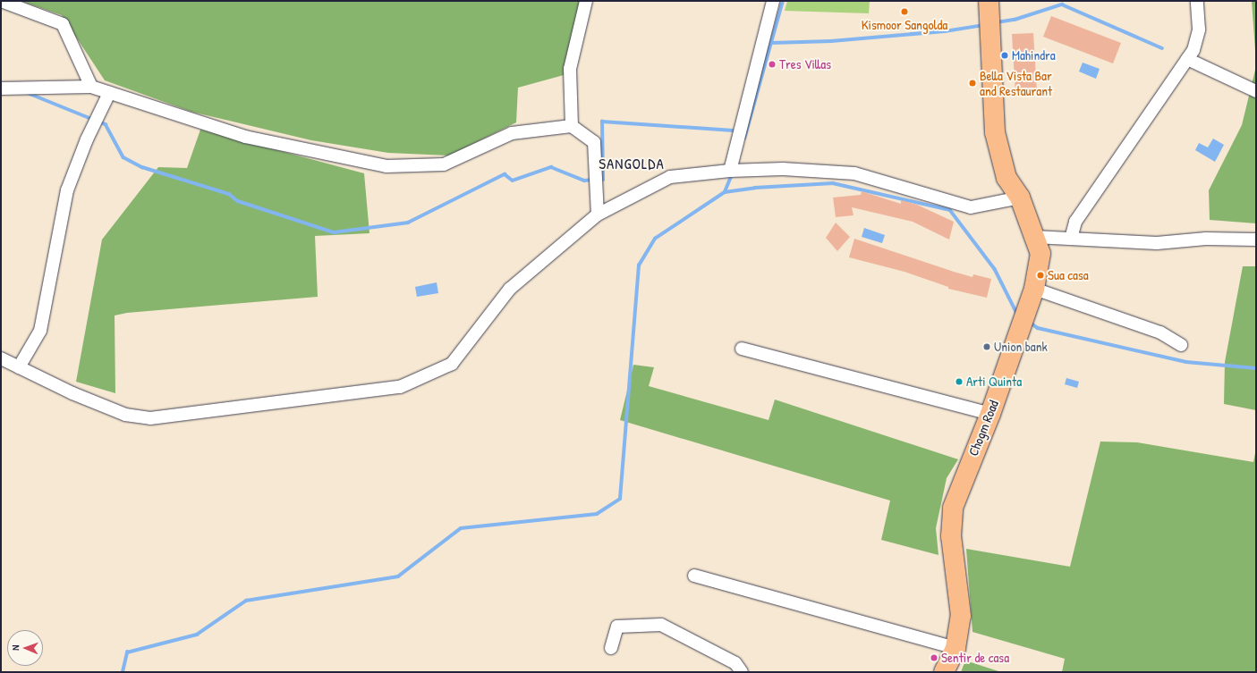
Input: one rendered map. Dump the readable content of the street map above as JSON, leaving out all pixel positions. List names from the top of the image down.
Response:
{
  "streets": {
    "main road": ["Chogm Road"]
  },
  "districts": ["SANGOLDA"],
  "places": [
    "Kismoor Sangolda",
    "Mahindra",
    "Tres Villas",
    "Bella Vista Bar and Restaurant",
    "Sua casa",
    "Union bank",
    "Arti Quinta",
    "Sentir de casa"
  ],
  "north": "left"
}
